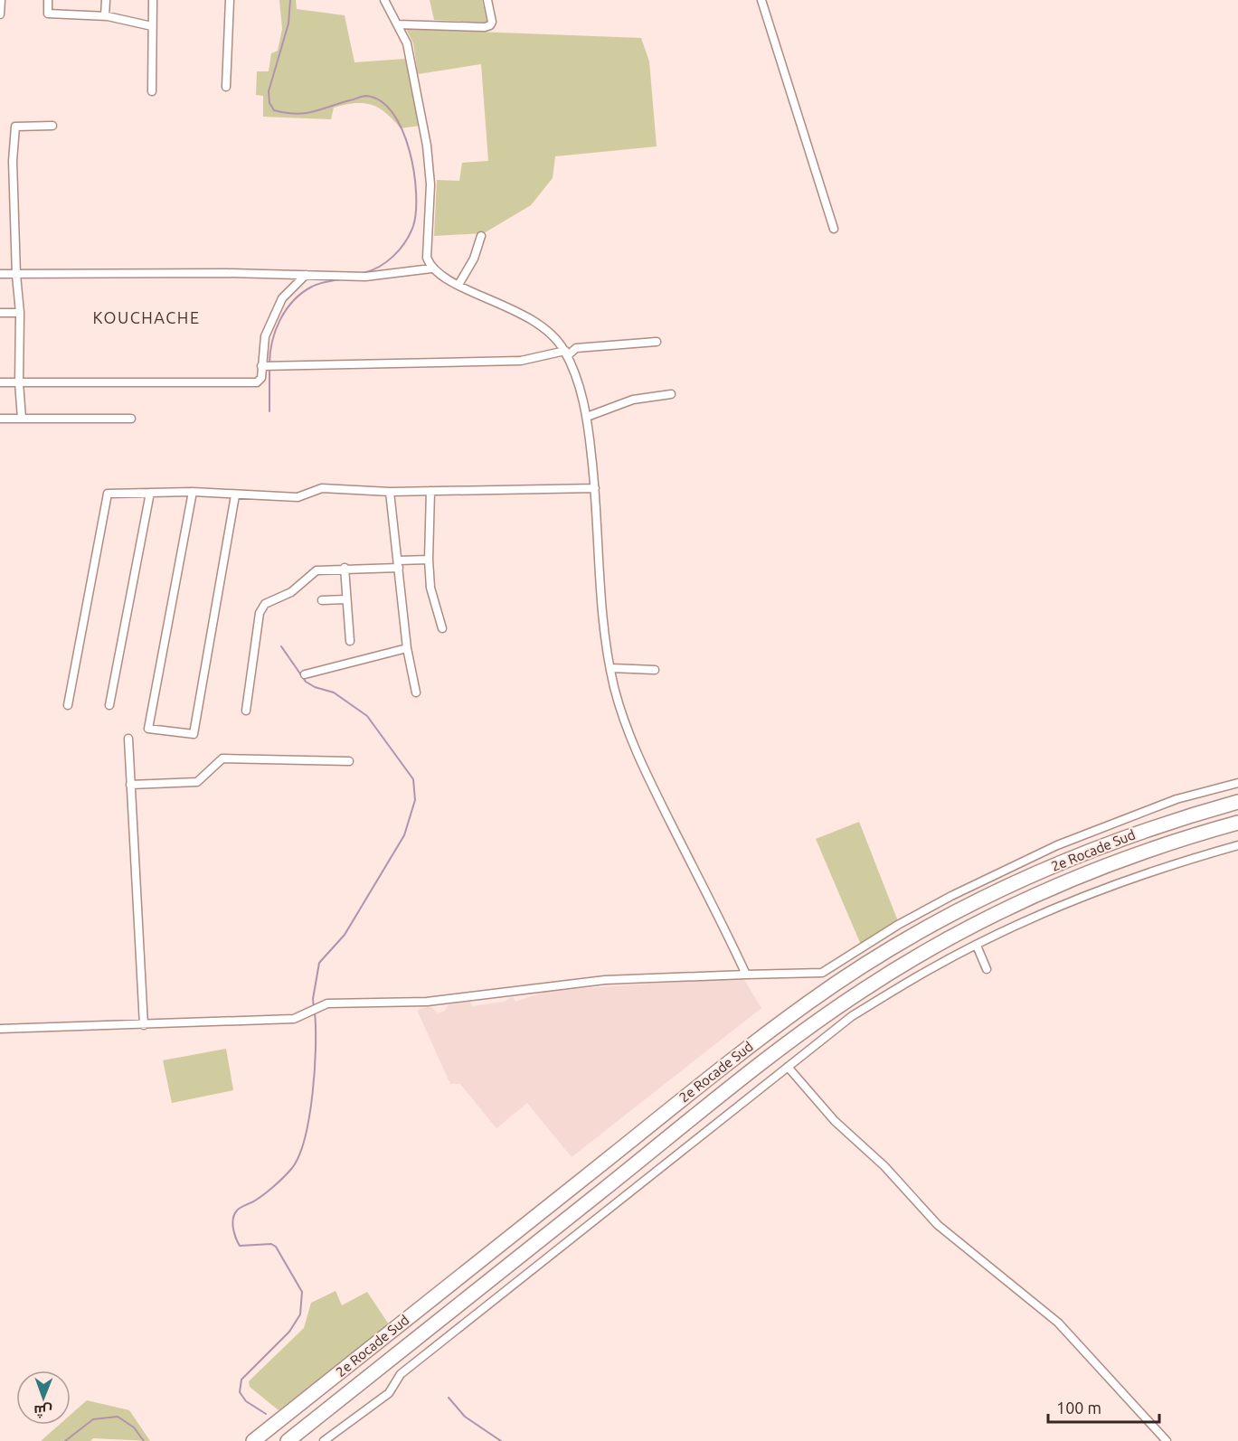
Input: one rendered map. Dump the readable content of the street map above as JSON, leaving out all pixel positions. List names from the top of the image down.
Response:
{
  "streets": {
    "highway": ["2e Rocade Sud"]
  },
  "districts": ["KOUCHACHE"],
  "scale_bar": "100 m",
  "north": "bottom"
}
